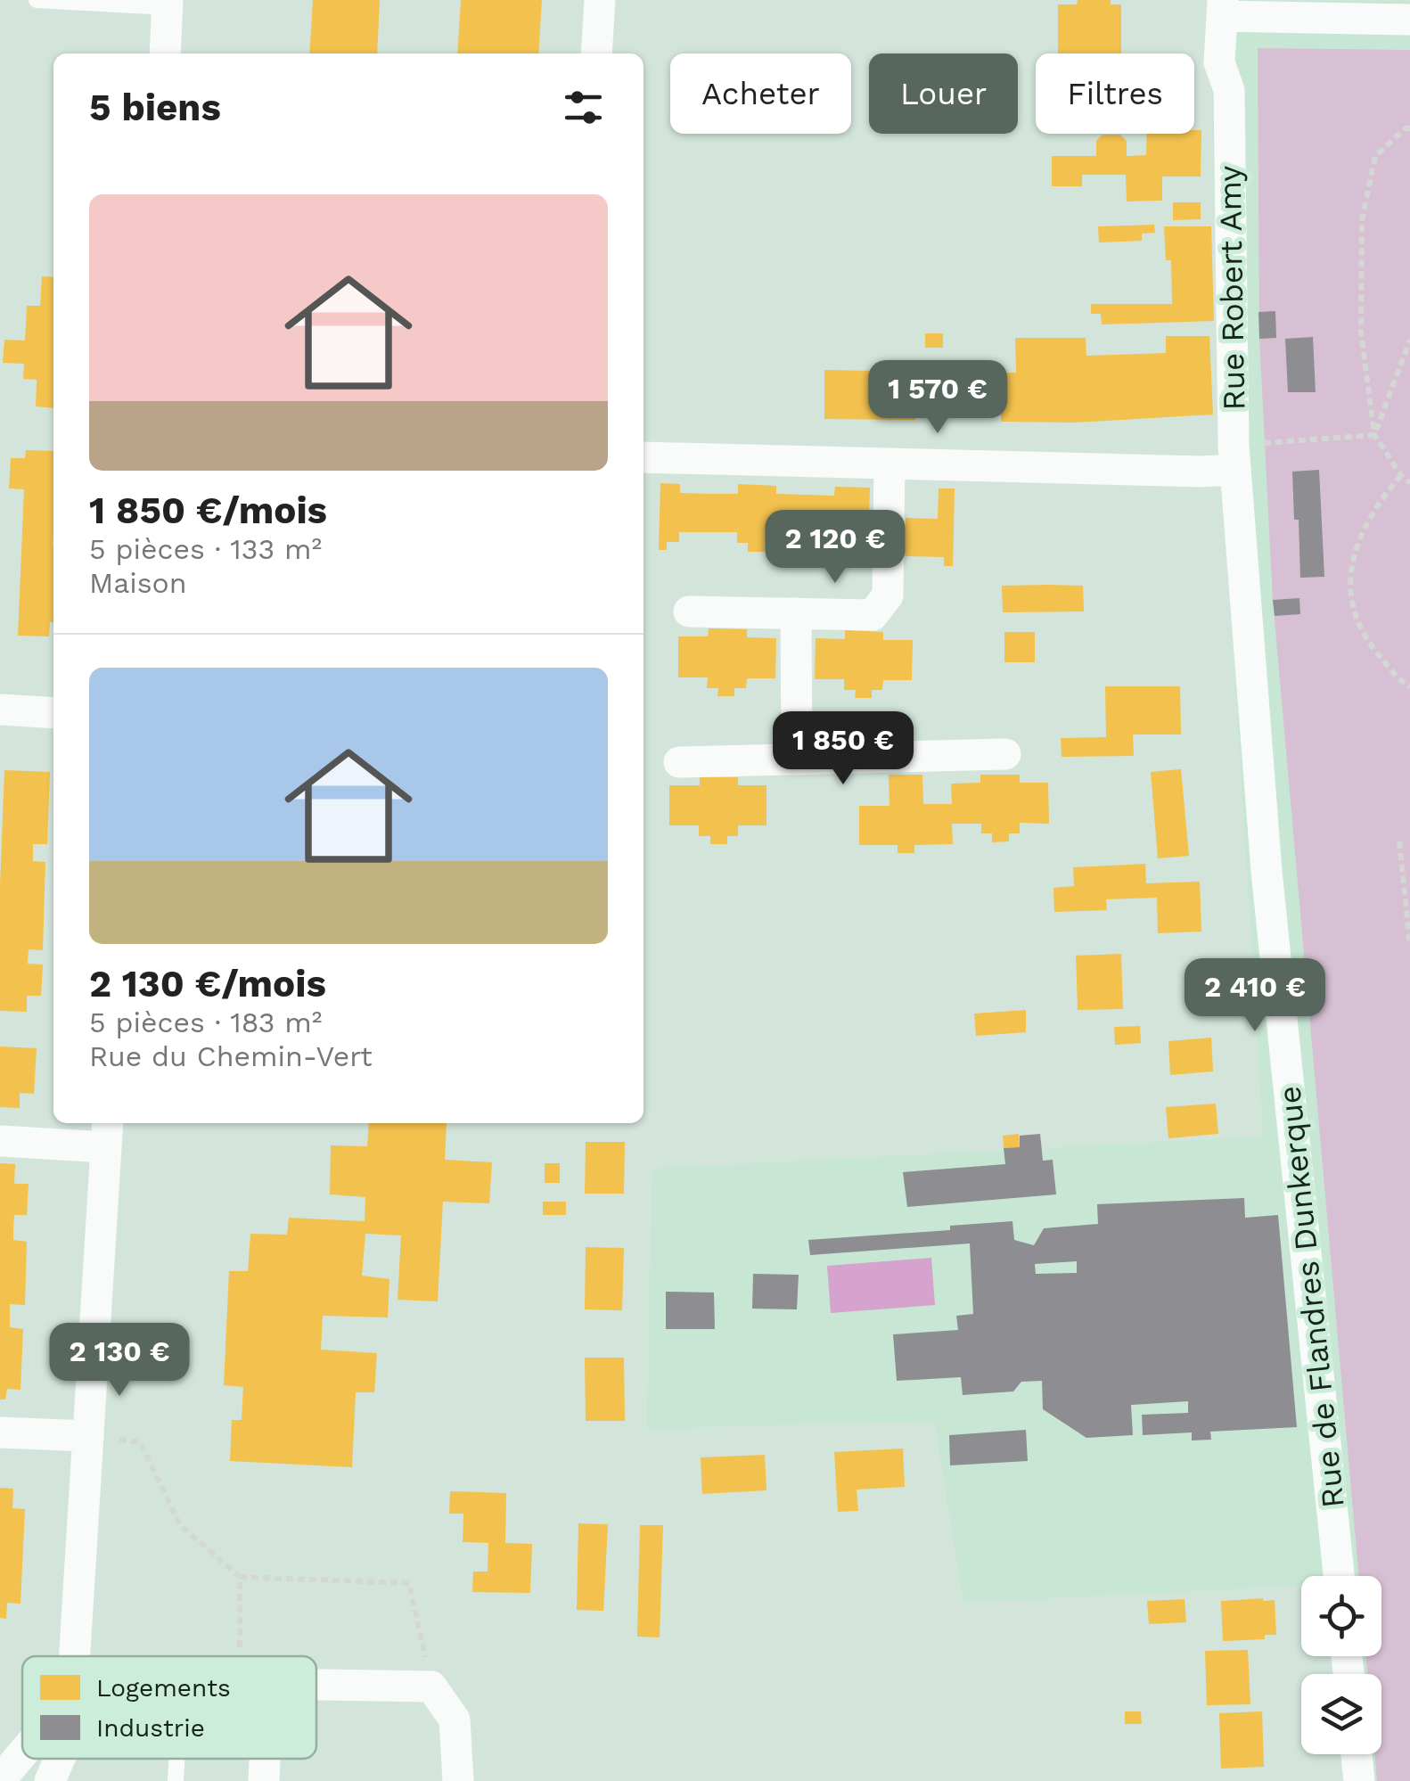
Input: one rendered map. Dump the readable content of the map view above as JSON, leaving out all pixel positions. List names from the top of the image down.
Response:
{
  "streets": {
    "street": ["Rue Robert Amy", "Rue de Flandres Dunkerque"]
  },
  "crossings": [
    ["Rue Robert Amy", "Rue de Flandres Dunkerque"]
  ],
  "legend": ["Logements", "Industrie"],
  "page": {
    "chip": ["Acheter", "Louer", "Filtres"],
    "heading": "5 biens",
    "list": [
      {
        "name": "1 850 €/mois",
        "note": "5 pièces · 133 m² · Maison"
      },
      {
        "name": "2 130 €/mois",
        "note": "5 pièces · 183 m² · Rue du Chemin-Vert"
      }
    ],
    "price": [
      "1 570 €",
      "2 120 €",
      "1 850 €",
      "2 410 €",
      "2 130 €"
    ]
  }
}
